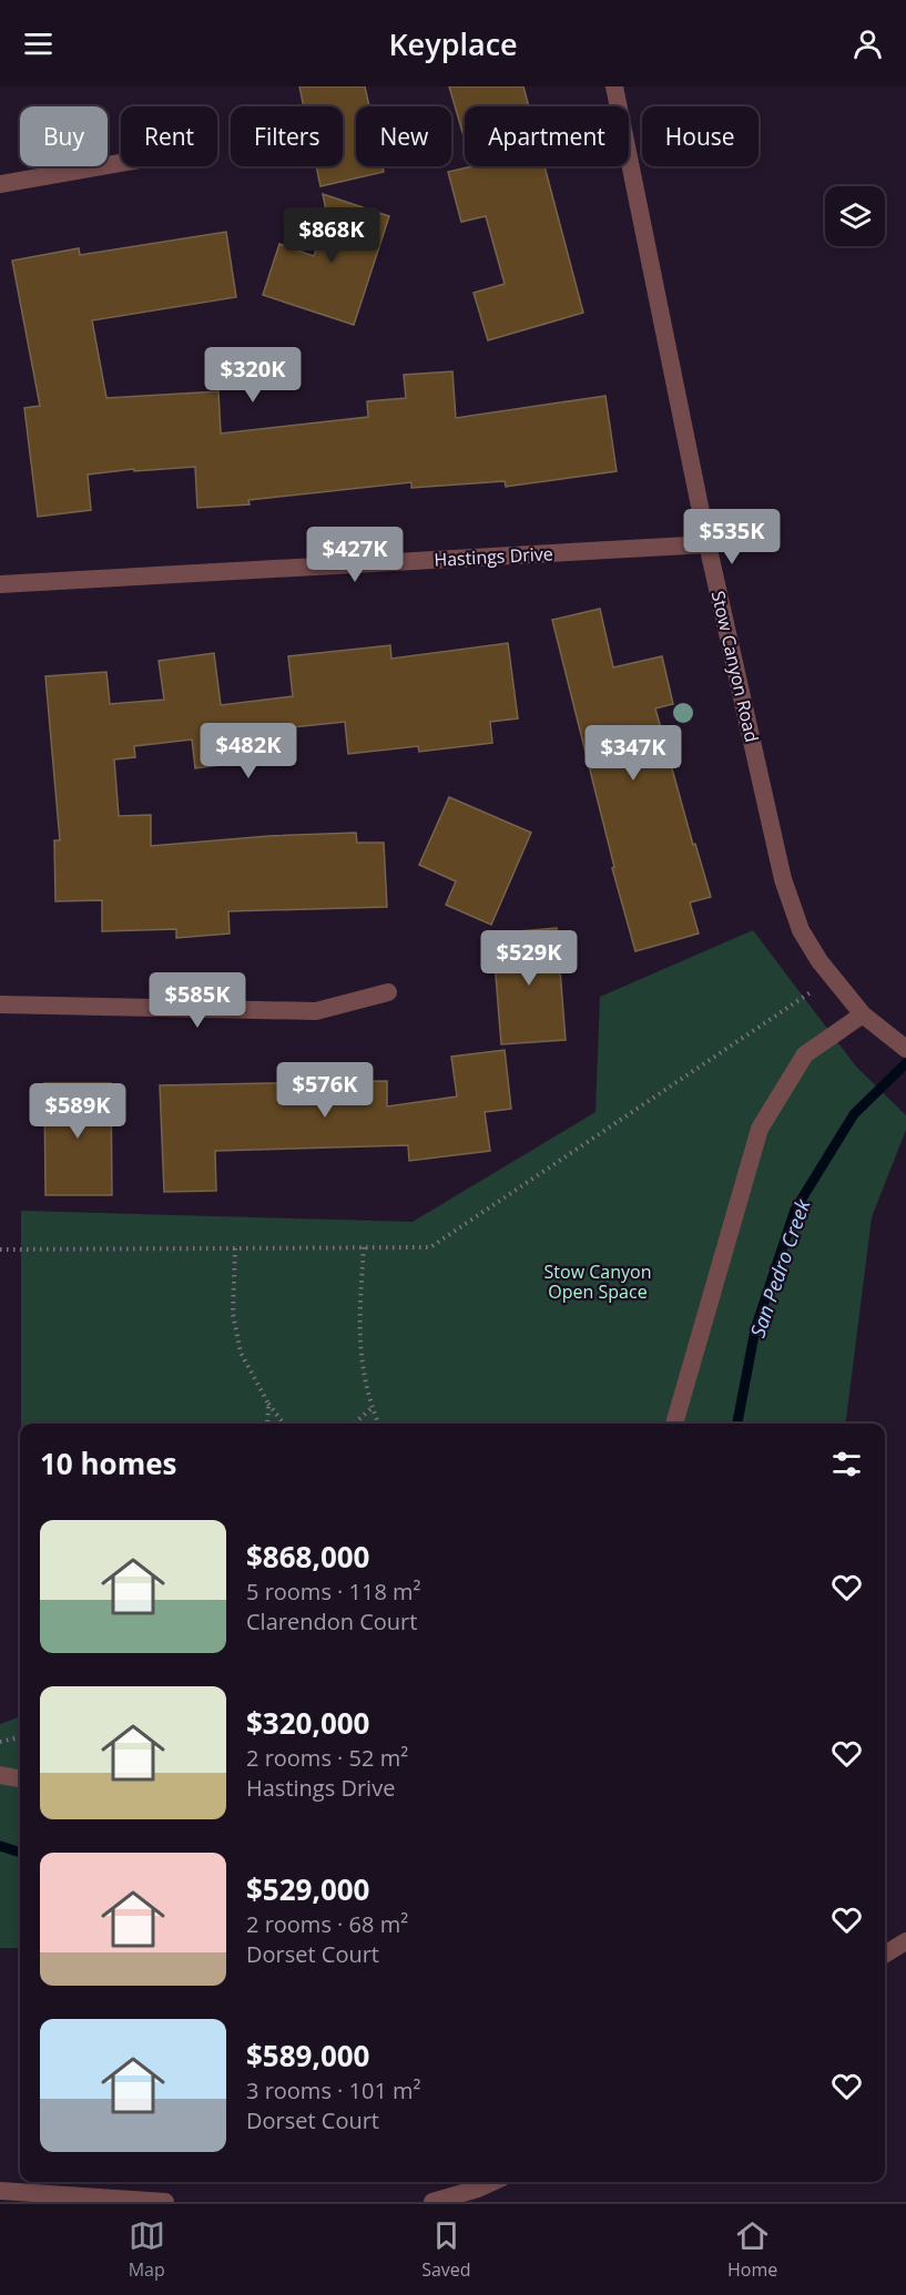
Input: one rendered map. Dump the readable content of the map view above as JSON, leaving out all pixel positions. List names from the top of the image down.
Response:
{
  "streets": {
    "street": ["Hastings Drive", "Stow Canyon Road"]
  },
  "crossings": [
    ["Hastings Drive", "Stow Canyon Road"]
  ],
  "water": ["San Pedro Creek"],
  "parks": ["Stow Canyon Open Space"],
  "page": {
    "header": "Keyplace",
    "chip": [
      "Buy",
      "Rent",
      "Filters",
      "New",
      "Apartment",
      "House"
    ],
    "price": [
      "$868K",
      "$320K",
      "$535K",
      "$427K",
      "$482K",
      "$347K",
      "$529K",
      "$585K",
      "$576K",
      "$589K"
    ],
    "heading": "10 homes",
    "list": [
      {
        "name": "$868,000",
        "note": "5 rooms · 118 m² · Clarendon Court"
      },
      {
        "name": "$320,000",
        "note": "2 rooms · 52 m² · Hastings Drive"
      },
      {
        "name": "$529,000",
        "note": "2 rooms · 68 m² · Dorset Court"
      },
      {
        "name": "$589,000",
        "note": "3 rooms · 101 m² · Dorset Court"
      }
    ],
    "tabs": ["Map", "Saved", "Home"]
  }
}
